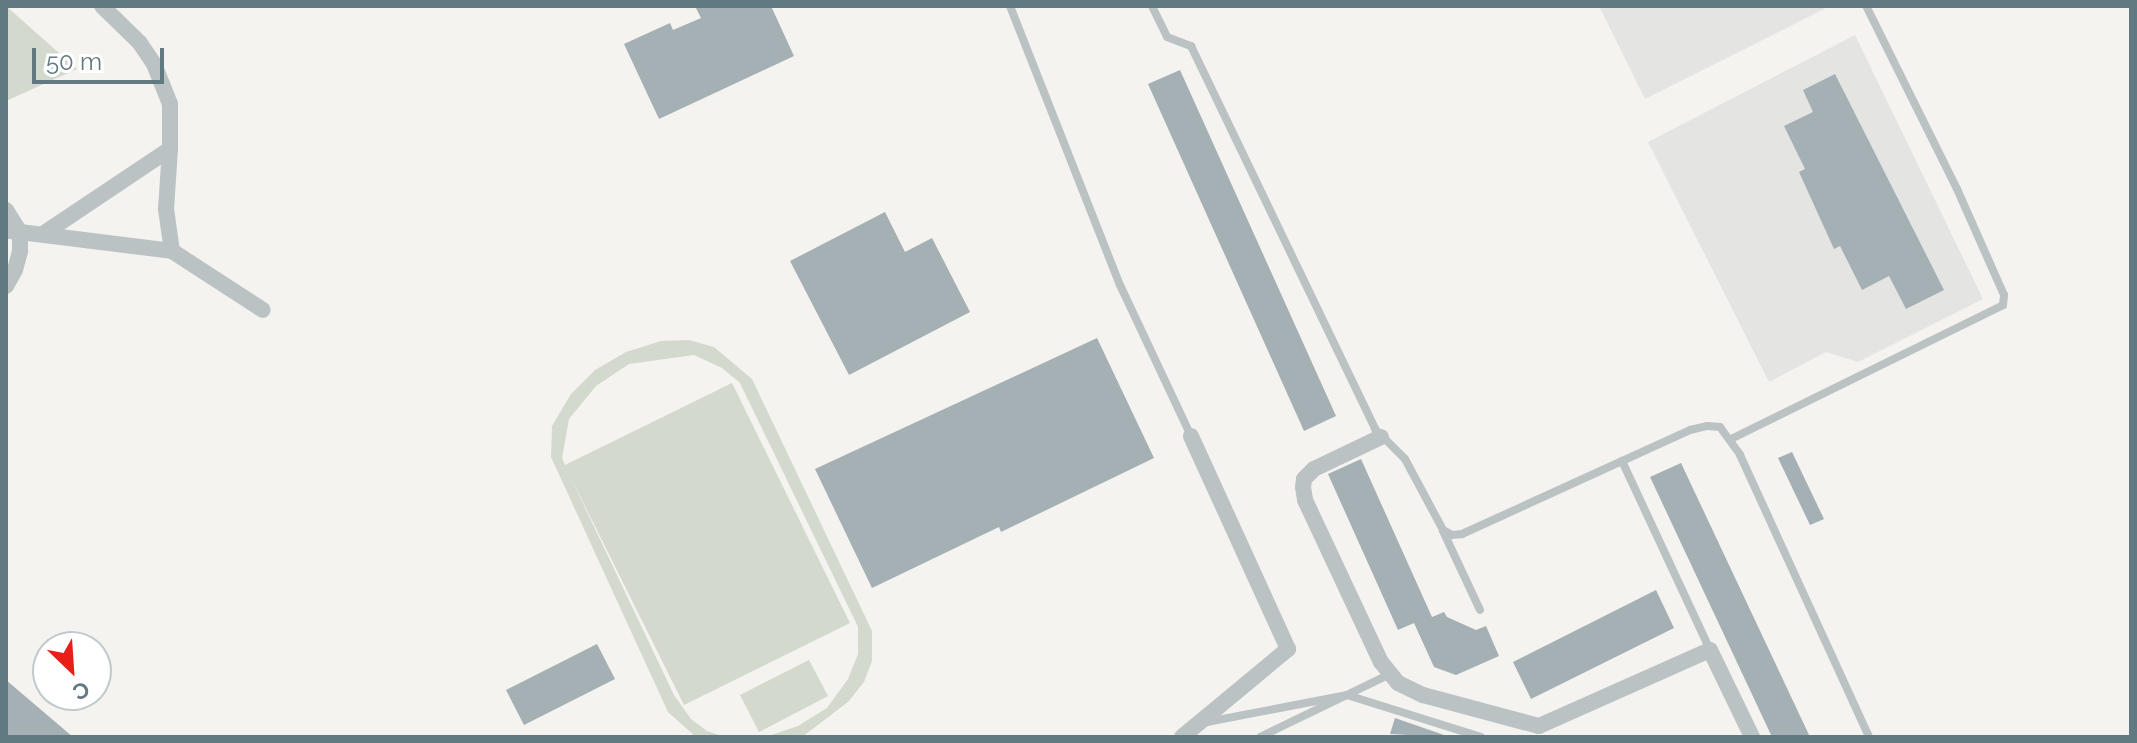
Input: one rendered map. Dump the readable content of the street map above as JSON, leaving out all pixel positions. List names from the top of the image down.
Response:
{
  "scale_bar": "50 m",
  "north": "bottom right"
}
